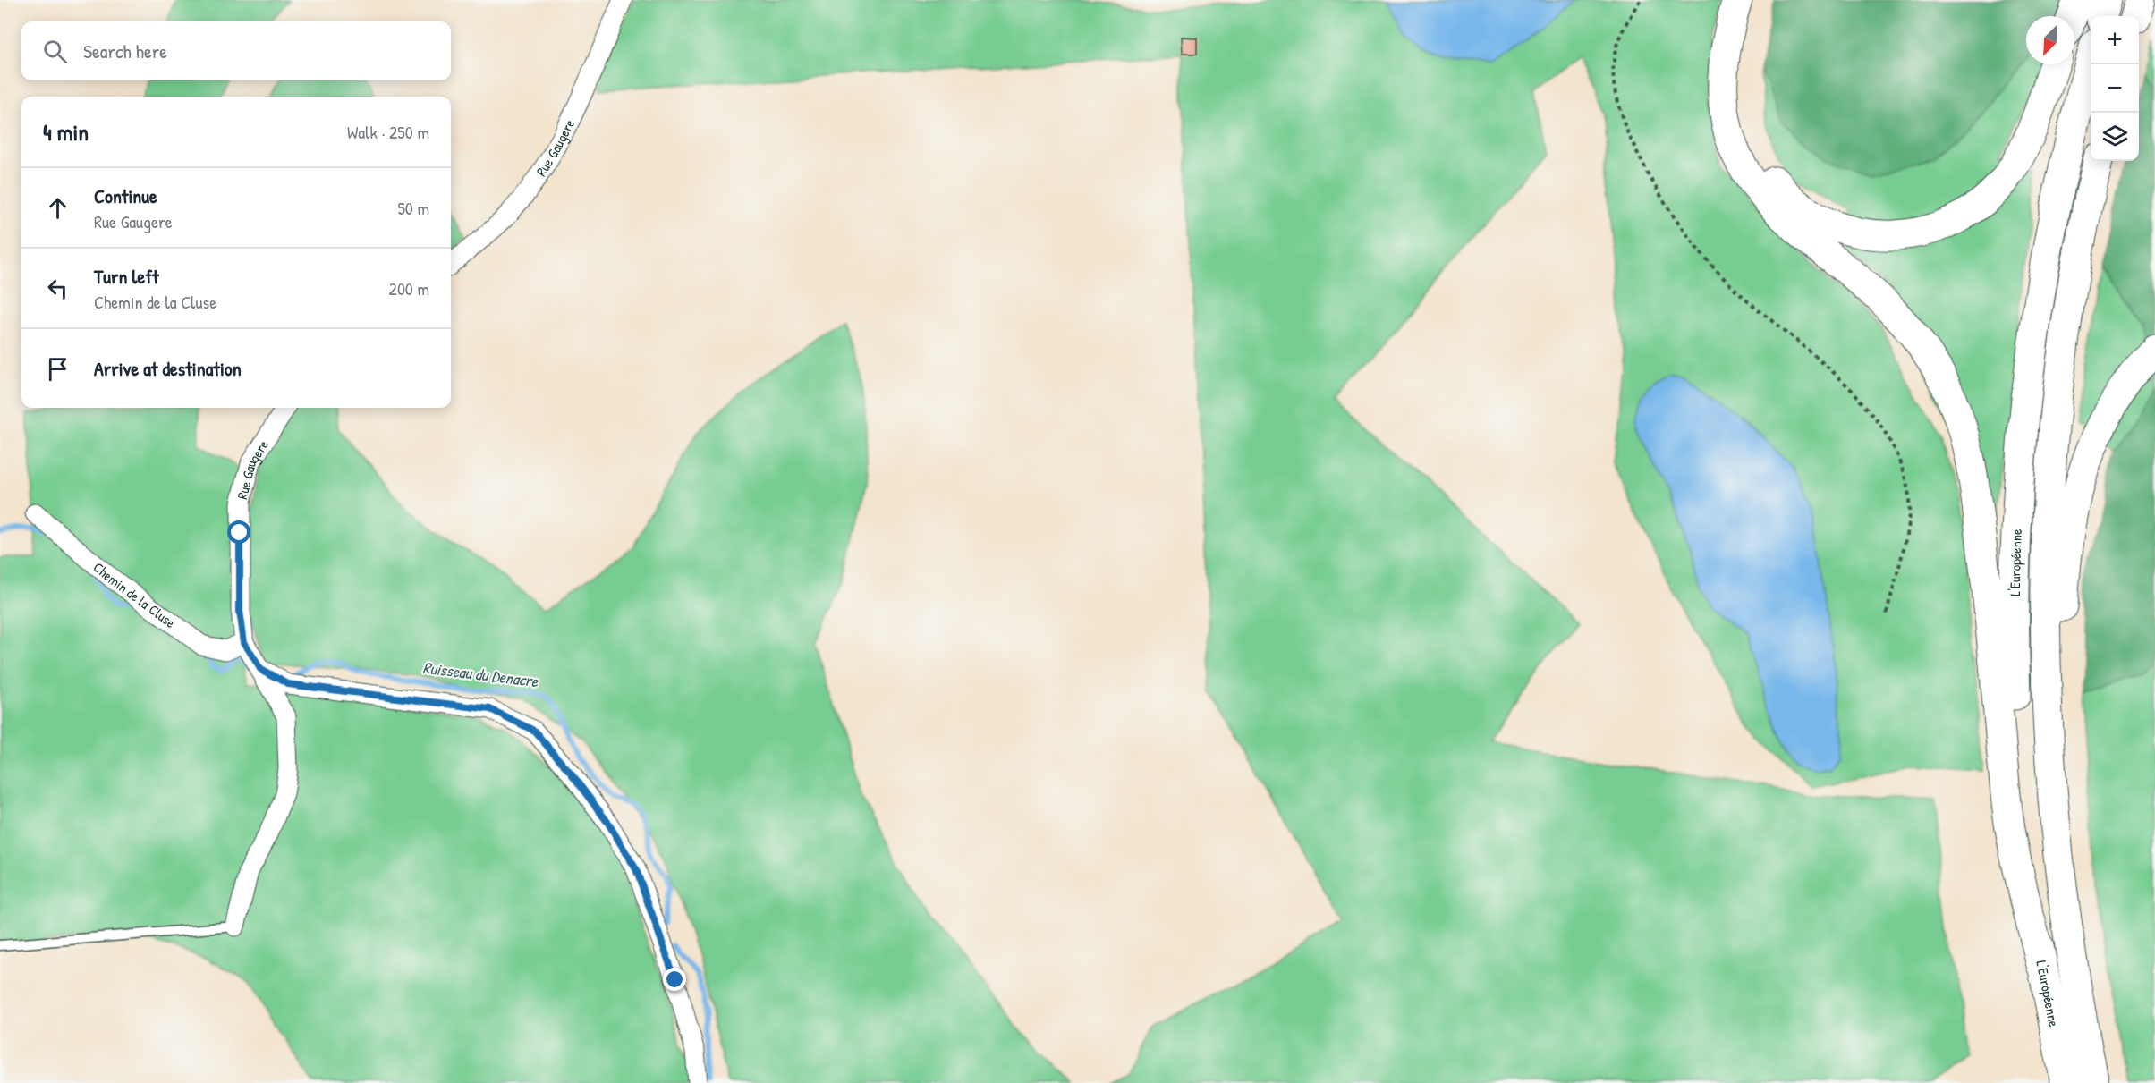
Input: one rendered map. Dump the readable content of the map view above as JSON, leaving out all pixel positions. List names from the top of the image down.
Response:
{
  "streets": {
    "highway": ["L'Européenne"],
    "street": ["Rue Gaugere", "Chemin de la Cluse"]
  },
  "crossings": [
    ["Rue Gaugere", "Chemin de la Cluse"]
  ],
  "water": ["Ruisseau du Denacre"],
  "north": "bottom left",
  "page": {
    "map_buttons": ["+", "−"],
    "search": "Search here",
    "heading": ["4 min", "Walk · 250 m"],
    "list": [
      ["Continue", "Rue Gaugere", "50 m"],
      ["Turn left", "Chemin de la Cluse", "200 m"],
      "Arrive at destination"
    ]
  }
}
